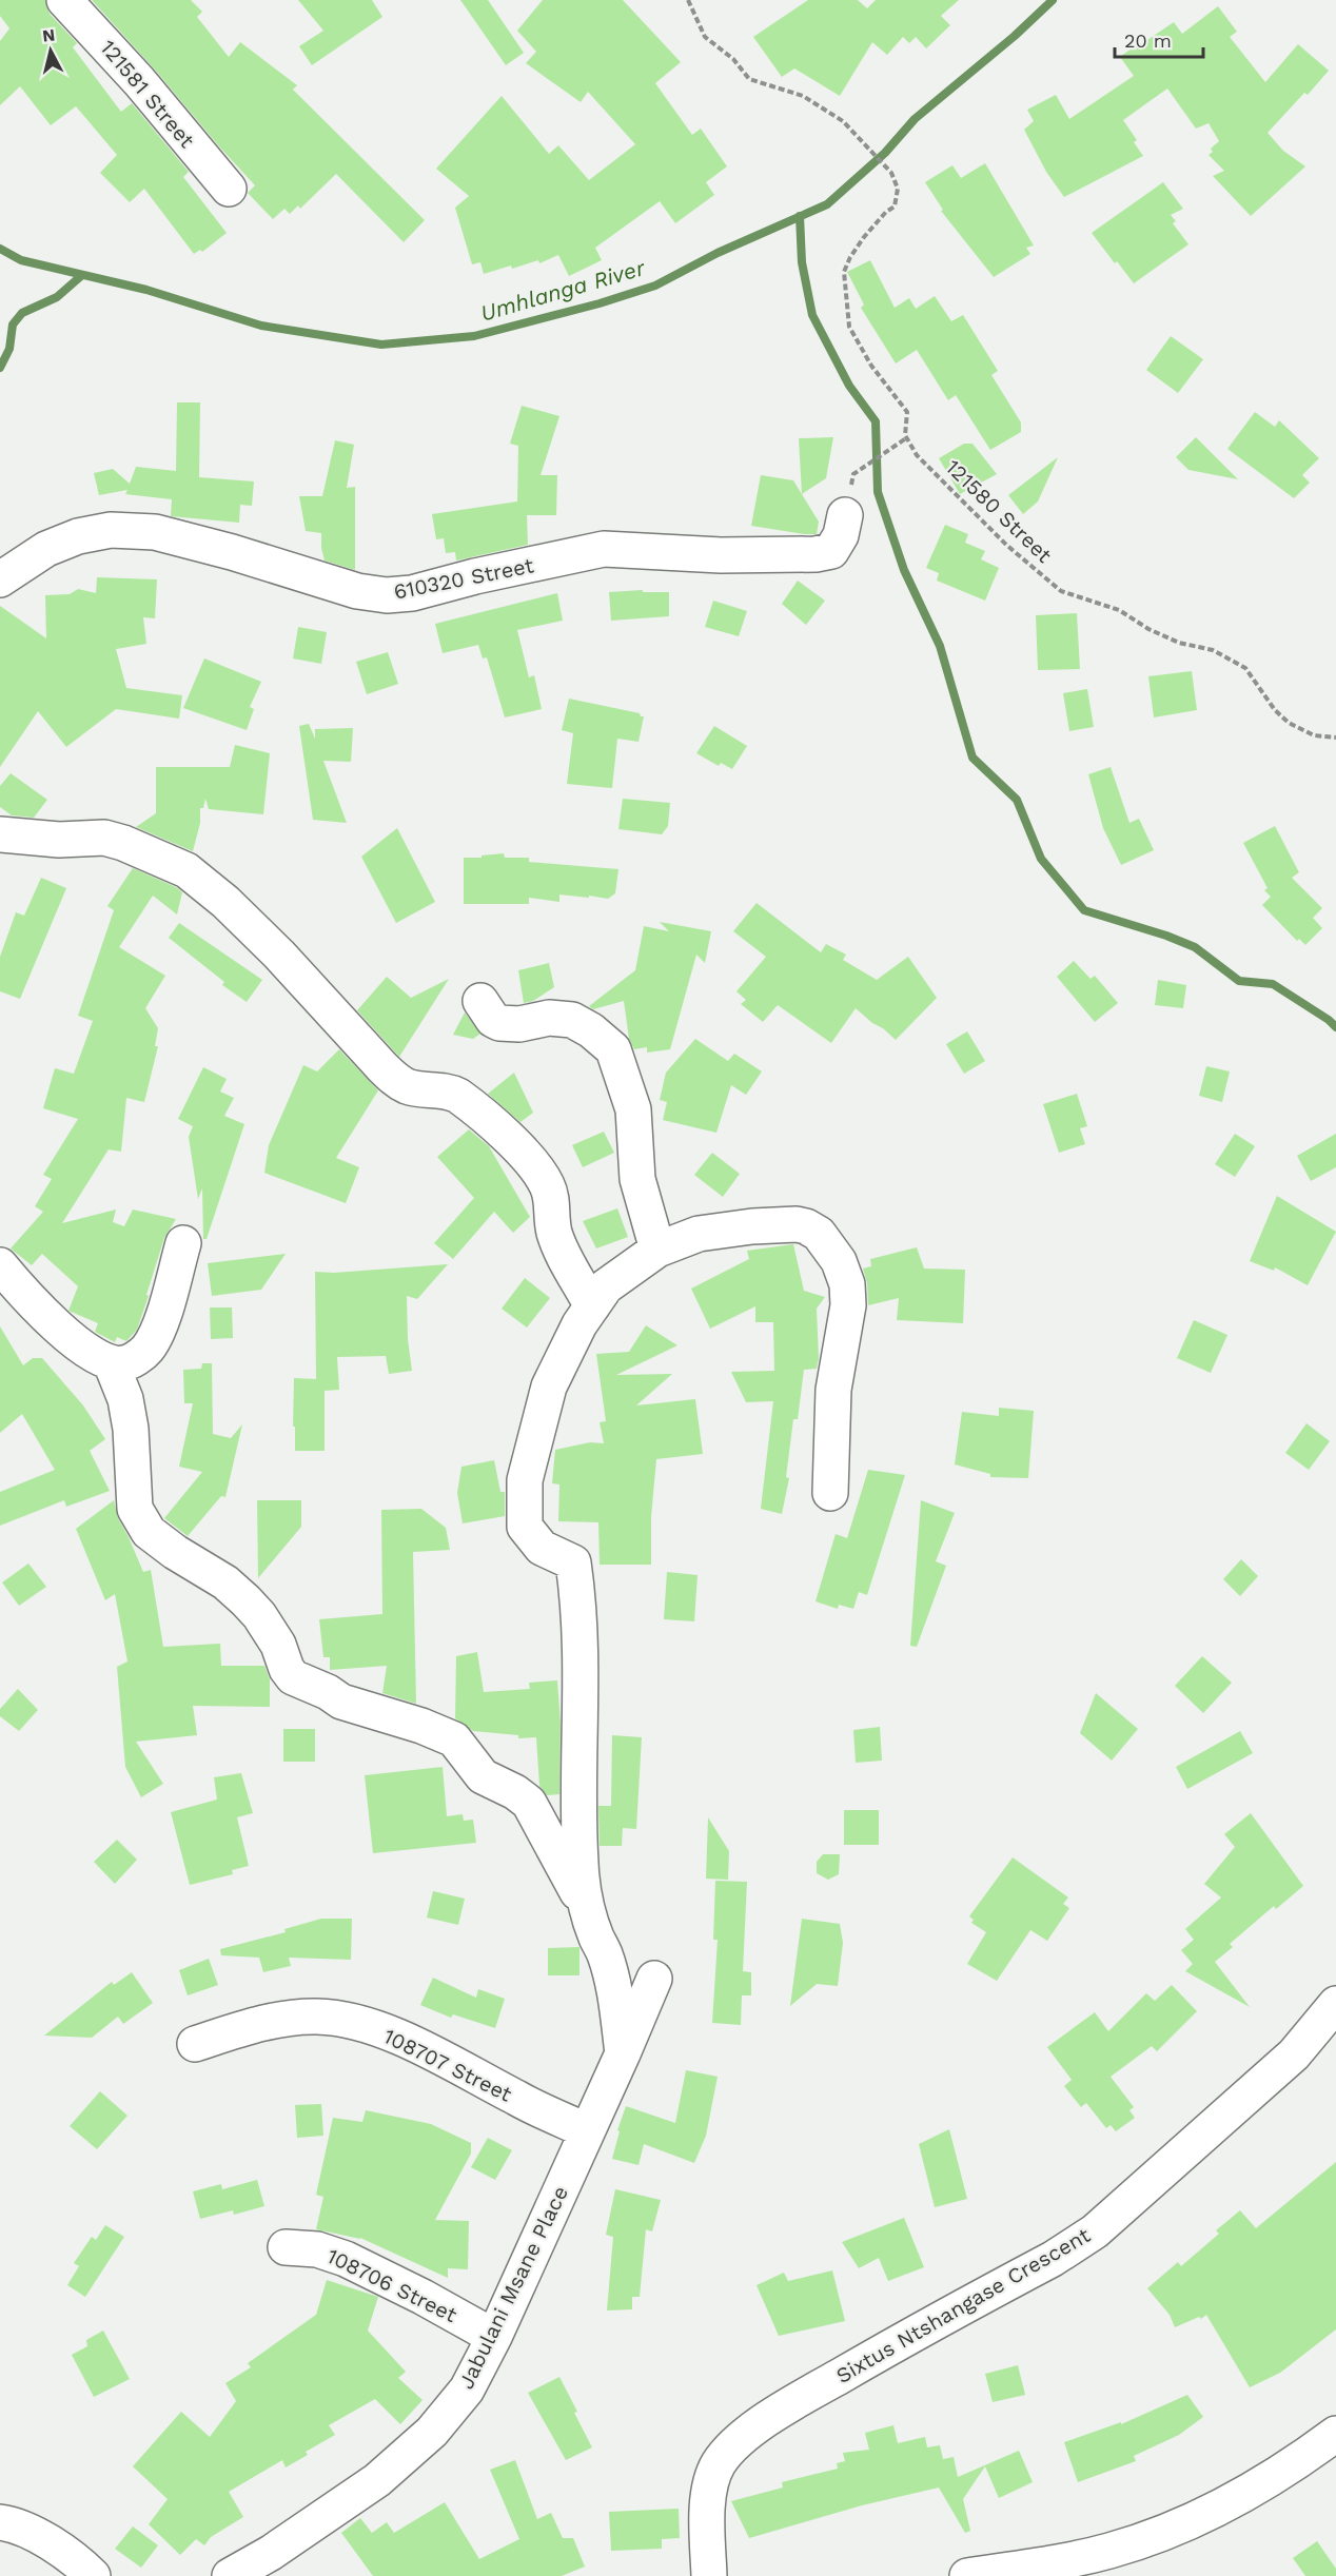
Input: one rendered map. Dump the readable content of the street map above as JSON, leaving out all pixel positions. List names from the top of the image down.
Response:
{
  "streets": {
    "street": [
      "121581 Street",
      "610320 Street",
      "108707 Street",
      "108706 Street",
      "Jabulani Msane Place",
      "Sixtus Ntshangase Crescent"
    ],
    "path": ["121580 Street"]
  },
  "crossings": [
    ["108707 Street", "Jabulani Msane Place"],
    ["108706 Street", "Jabulani Msane Place"]
  ],
  "water": ["Umhlanga River"],
  "scale_bar": "20 m",
  "north": "top"
}
